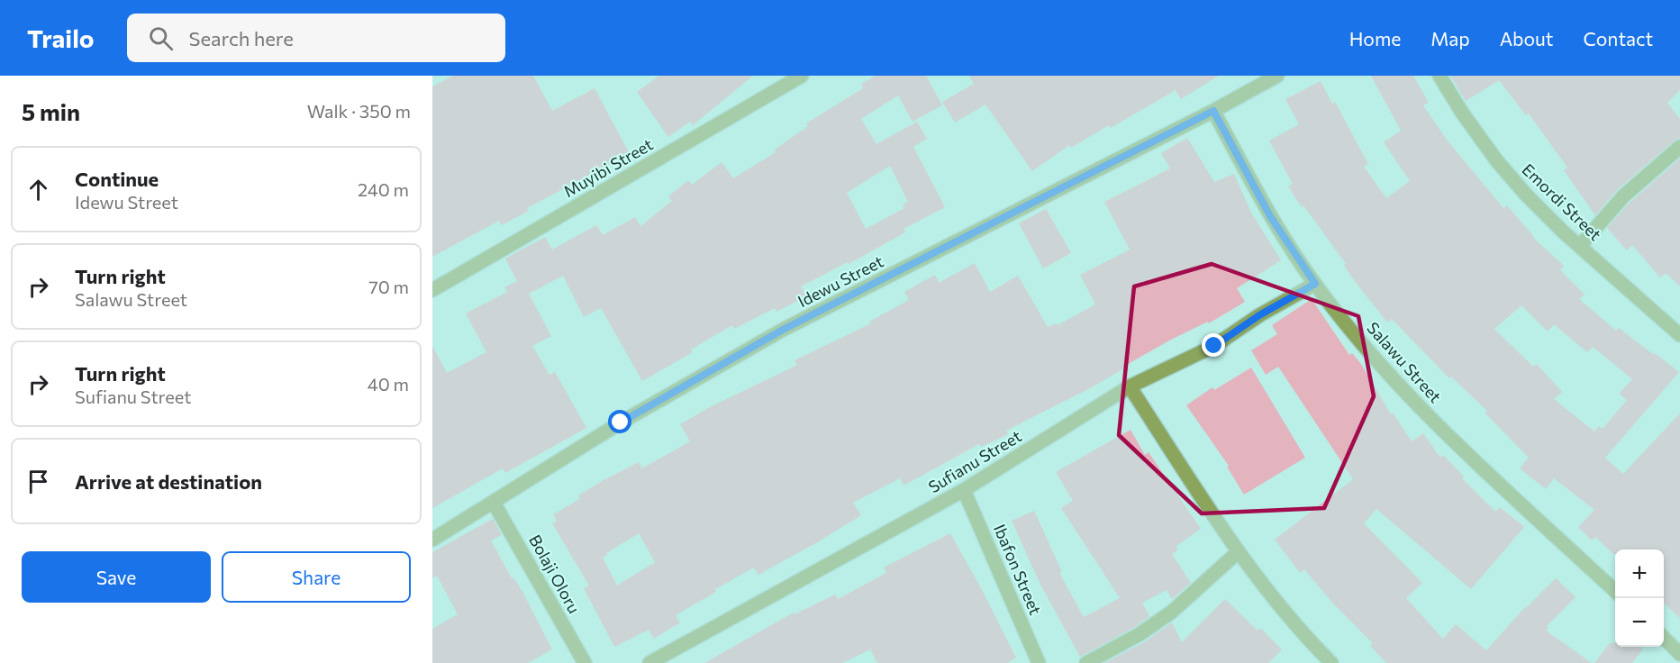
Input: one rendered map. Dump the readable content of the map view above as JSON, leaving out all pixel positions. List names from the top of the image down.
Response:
{
  "streets": {
    "street": [
      "Muyibi Street",
      "Emordi Street",
      "Idewu Street",
      "Salawu Street",
      "Sufianu Street",
      "Ibafon Street",
      "Bolaji Oloru"
    ]
  },
  "crossings": [
    ["Idewu Street", "Salawu Street"],
    ["Idewu Street", "Bolaji Oloru"],
    ["Salawu Street", "Sufianu Street"],
    ["Sufianu Street", "Ibafon Street"]
  ],
  "page": {
    "header": "Trailo",
    "search": "Search here",
    "nav": [
      "Home",
      "Map",
      "About",
      "Contact"
    ],
    "heading": ["5 min", "Walk · 350 m"],
    "list": [
      ["Continue", "Idewu Street", "240 m"],
      ["Turn right", "Salawu Street", "70 m"],
      ["Turn right", "Sufianu Street", "40 m"],
      "Arrive at destination"
    ],
    "buttons": ["Save", "Share"],
    "map_buttons": ["+", "−"]
  }
}
